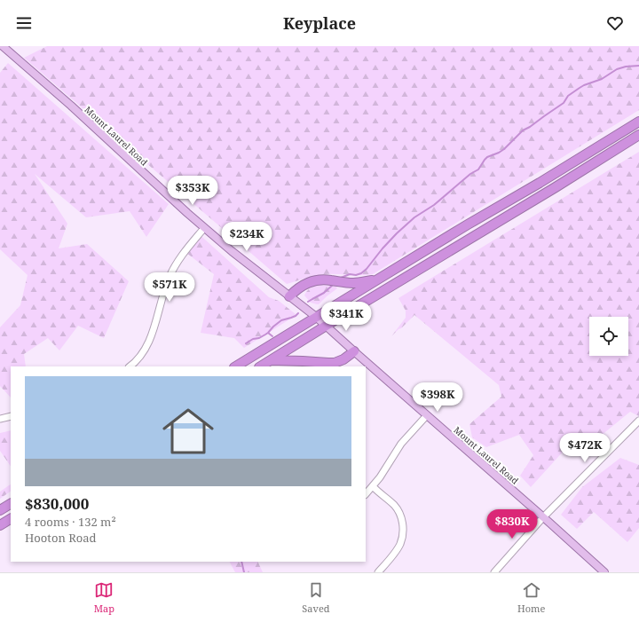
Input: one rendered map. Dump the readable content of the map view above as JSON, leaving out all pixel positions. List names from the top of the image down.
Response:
{
  "streets": {
    "main road": ["Mount Laurel Road"]
  },
  "page": {
    "header": "Keyplace",
    "price": [
      "$353K",
      "$234K",
      "$571K",
      "$341K",
      "$398K",
      "$472K",
      "$830K"
    ],
    "list": [
      {
        "name": "$830,000",
        "note": "4 rooms · 132 m² · Hooton Road"
      }
    ],
    "tabs": ["Map", "Saved", "Home"]
  }
}
